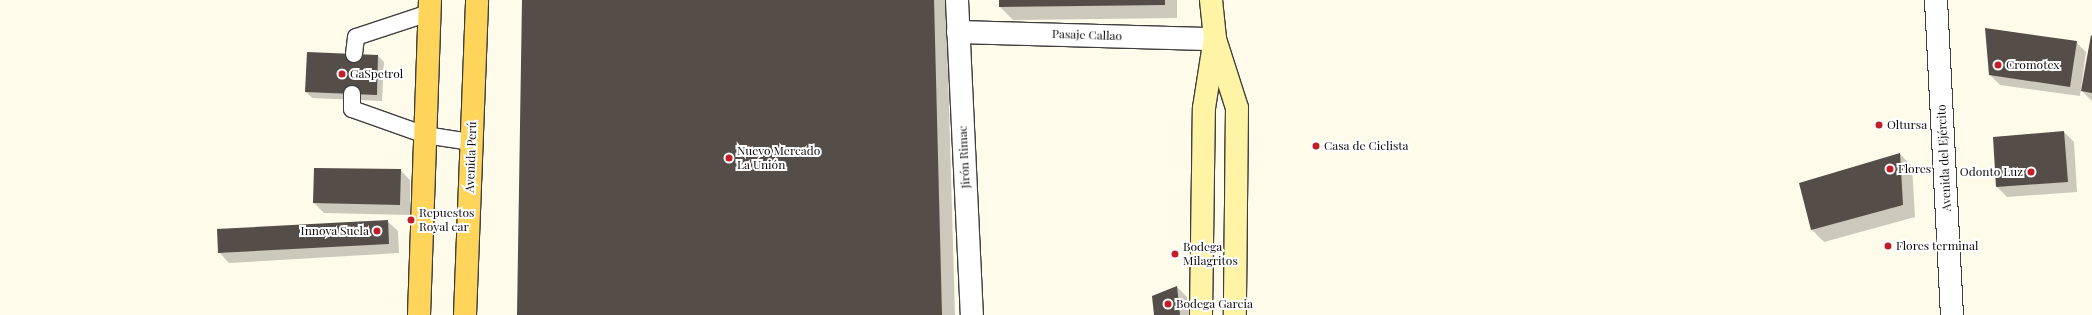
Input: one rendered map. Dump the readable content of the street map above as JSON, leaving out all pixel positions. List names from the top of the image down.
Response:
{
  "streets": {
    "main road": ["Avenida Perú"],
    "street": ["Pasaje Callao", "Jirón Rimac", "Avenida del Ejército"]
  },
  "crossings": [
    ["Pasaje Callao", "Jirón Rimac"]
  ],
  "places": [
    "Cromotex",
    "GaSpetrol",
    "Oltursa",
    "Casa de Ciclista",
    "Nuevo Mercado La Unión",
    "Flores",
    "Odonto Luz",
    "Repuestos Royal car",
    "Innova Suela",
    "Flores terminal",
    "Bodega Milagritos",
    "Bodega Garcia"
  ]
}
